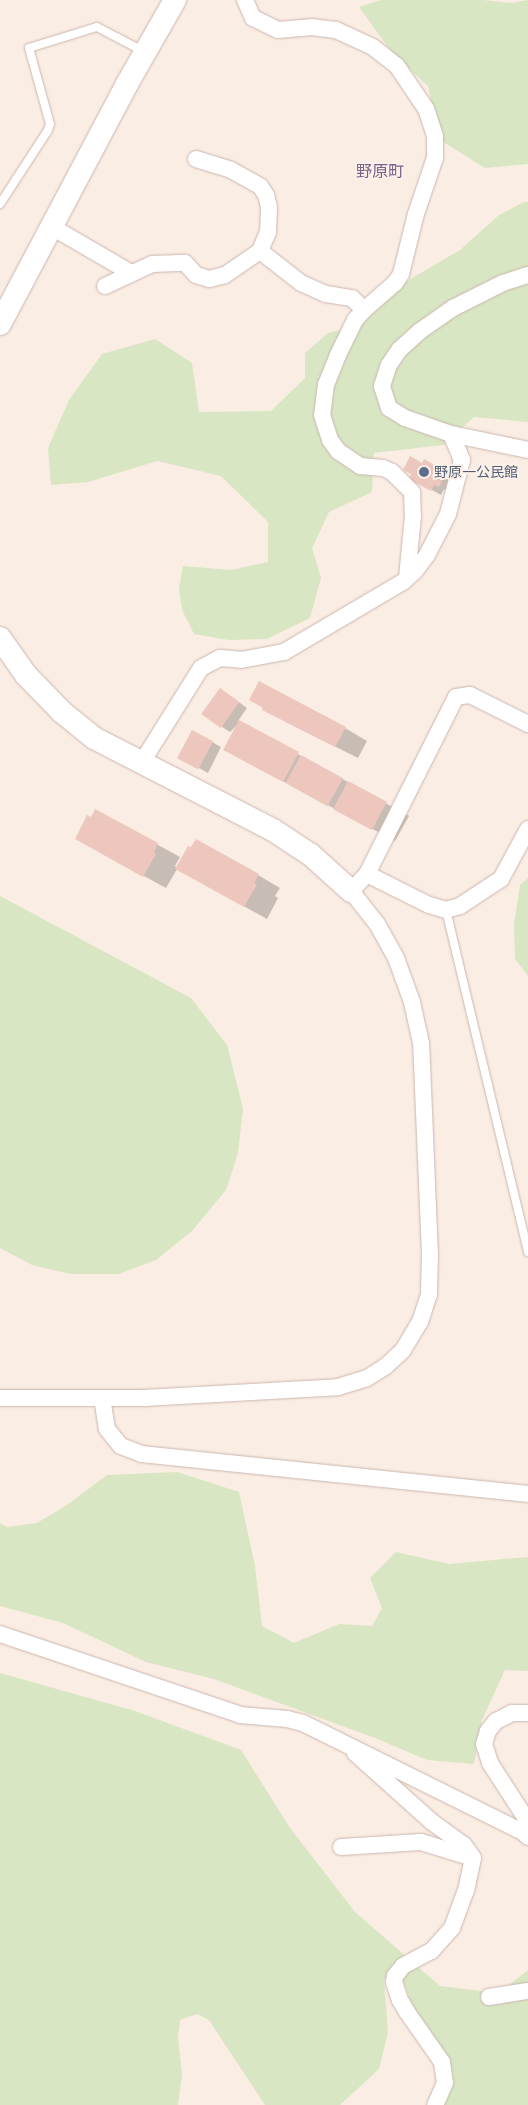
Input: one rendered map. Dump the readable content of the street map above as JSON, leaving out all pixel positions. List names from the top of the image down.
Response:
{
  "districts": ["野原町"],
  "places": ["野原一公民館"]
}
